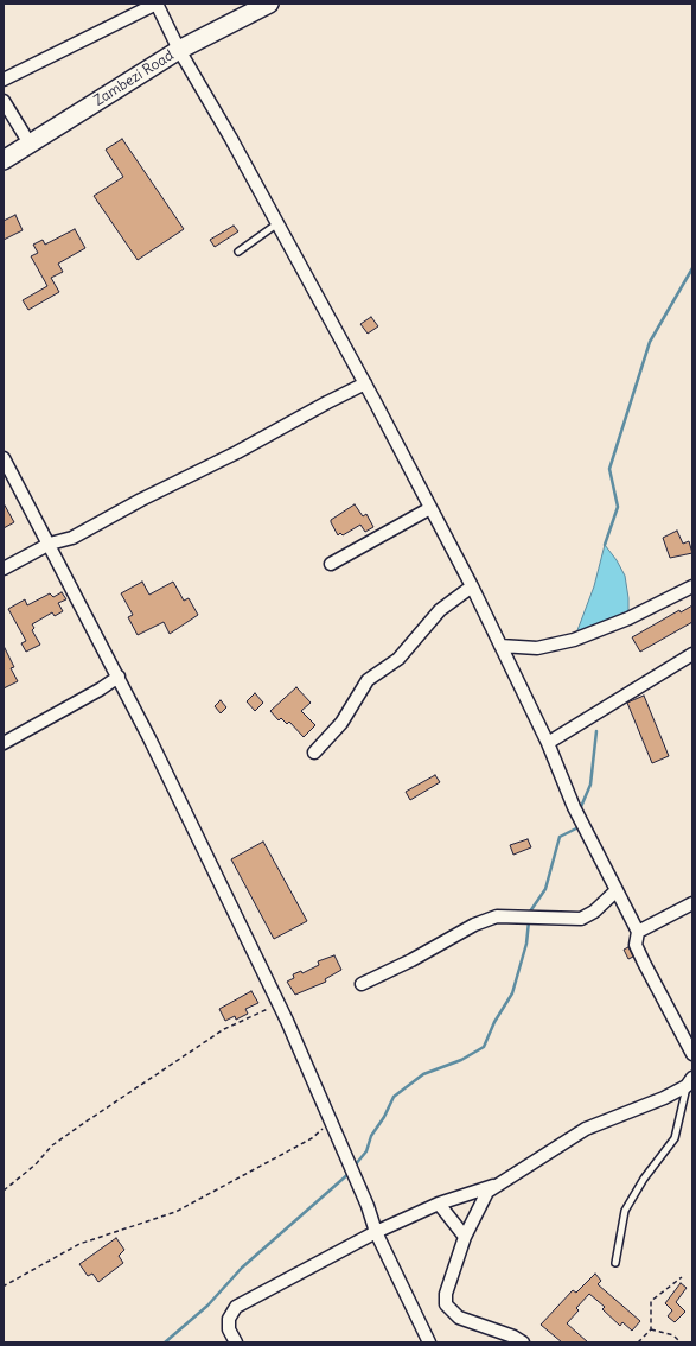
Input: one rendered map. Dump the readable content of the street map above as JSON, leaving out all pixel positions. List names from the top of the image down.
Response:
{
  "streets": {
    "main road": ["Zambezi Road"]
  }
}
